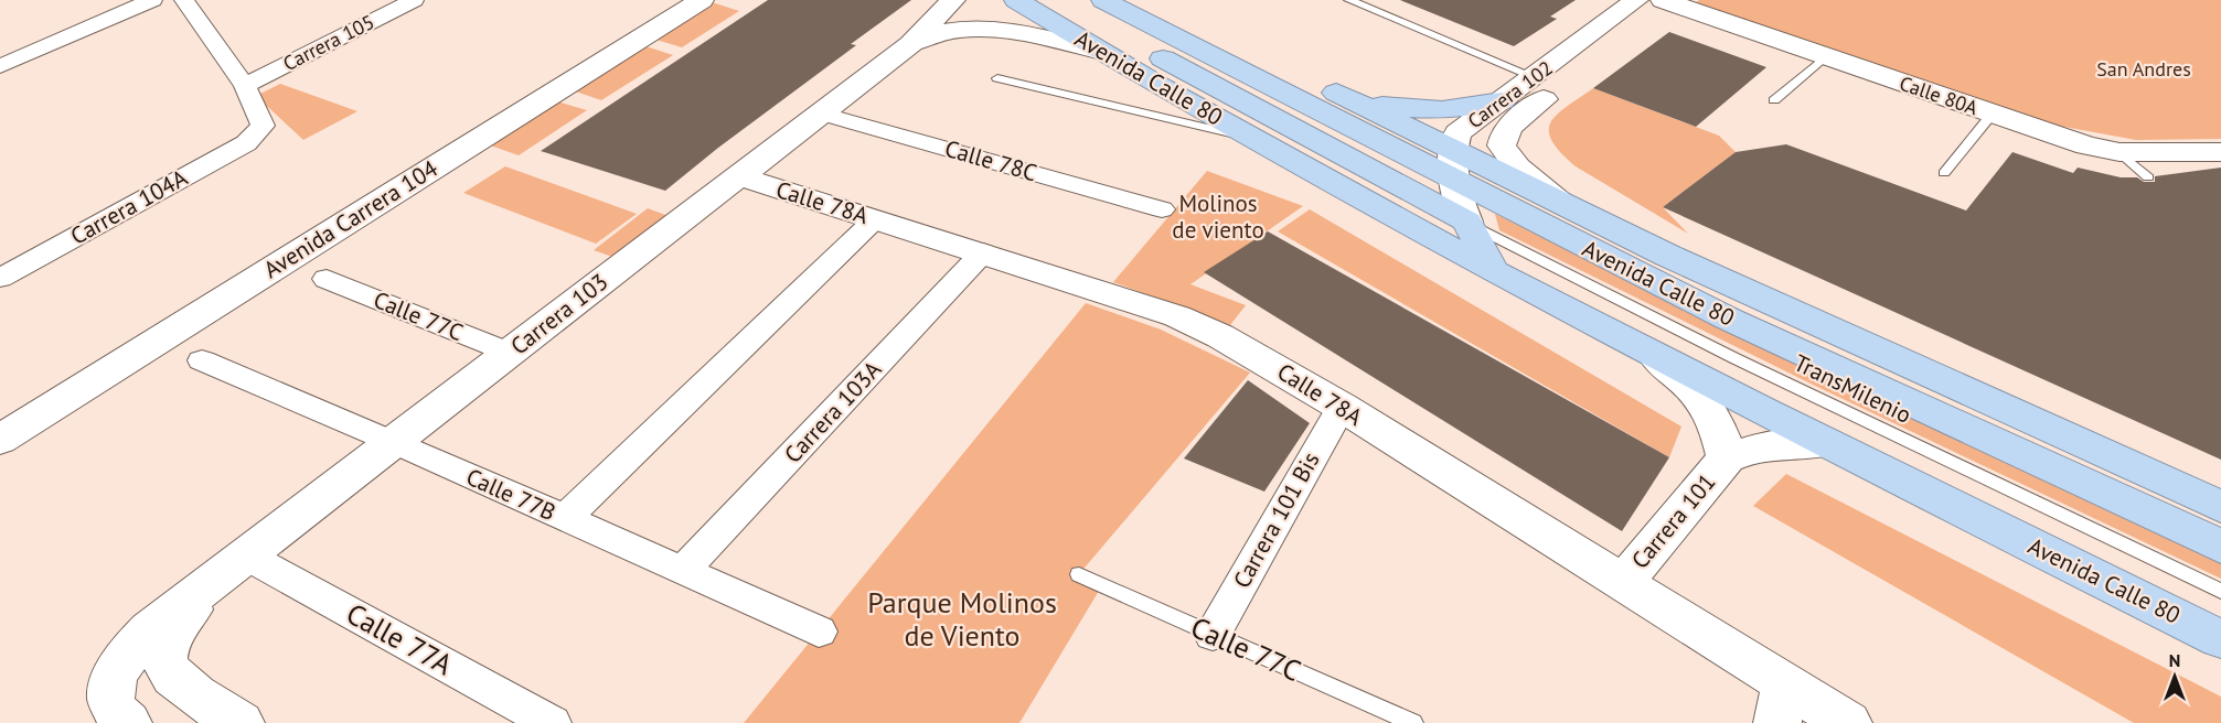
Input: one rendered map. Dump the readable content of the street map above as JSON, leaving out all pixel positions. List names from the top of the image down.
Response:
{
  "streets": {
    "highway": ["Avenida Calle 80"],
    "street": [
      "Carrera 105",
      "Carrera 102",
      "Calle 80A",
      "Calle 78C",
      "Calle 78A",
      "Carrera 104A",
      "Avenida Carrera 104",
      "Carrera 103",
      "Calle 77C",
      "Carrera 103A",
      "Calle 77B",
      "Carrera 101 Bis",
      "Carrera 101",
      "Calle 77A"
    ],
    "lane": ["TransMilenio"]
  },
  "crossings": [
    ["Carrera 105", "Carrera 104A"],
    ["Avenida Calle 80", "Carrera 102"],
    ["Avenida Calle 80", "Carrera 103"],
    ["Avenida Calle 80", "TransMilenio"],
    ["Avenida Calle 80", "Carrera 101"],
    ["Carrera 102", "Calle 80A"],
    ["Calle 78C", "Carrera 103"],
    ["Calle 78A", "Carrera 103"],
    ["Calle 78A", "Carrera 103A"],
    ["Calle 78A", "Carrera 101 Bis"],
    ["Calle 78A", "Carrera 101"],
    ["Carrera 103", "Calle 77C"],
    ["Carrera 103", "Calle 77B"],
    ["Carrera 103", "Calle 77A"],
    ["Calle 77C", "Carrera 101 Bis"],
    ["Carrera 103A", "Calle 77B"]
  ],
  "parks": ["San Andres", "Molinos de viento", "Parque Molinos de Viento"],
  "north": "top"
}
